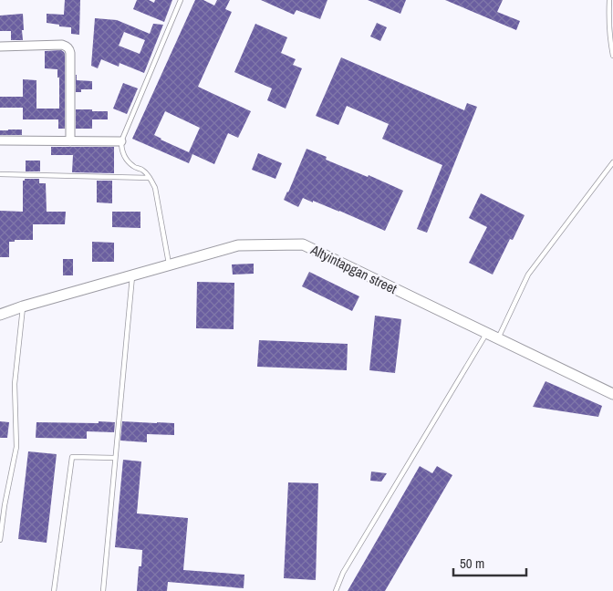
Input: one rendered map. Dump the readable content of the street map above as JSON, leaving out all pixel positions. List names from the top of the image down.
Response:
{
  "streets": {
    "street": ["Altyintapgan street"]
  },
  "scale_bar": "50 m"
}
